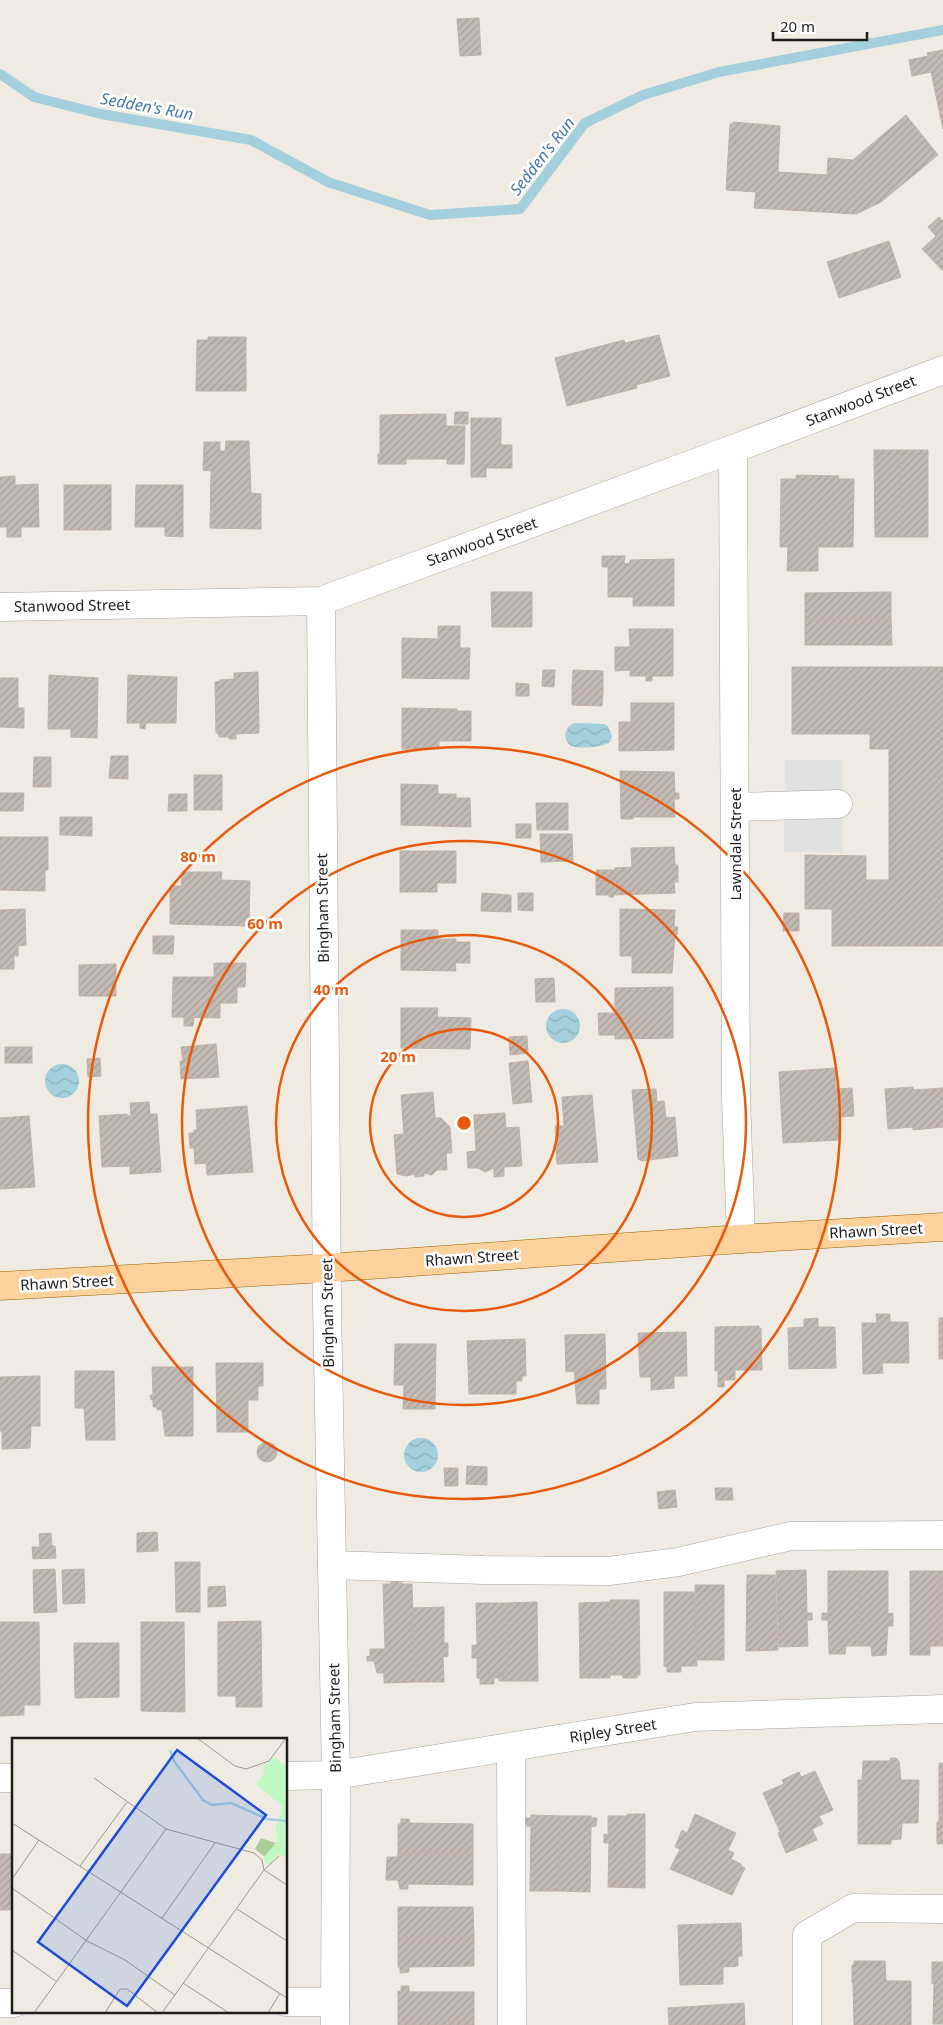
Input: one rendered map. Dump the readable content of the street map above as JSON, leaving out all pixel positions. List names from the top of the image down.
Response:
{
  "streets": {
    "main road": ["Rhawn Street"],
    "street": [
      "Stanwood Street",
      "Lawndale Street",
      "Bingham Street",
      "Ripley Street"
    ]
  },
  "crossings": [
    ["Stanwood Street", "Lawndale Street"],
    ["Stanwood Street", "Bingham Street"],
    ["Lawndale Street", "Rhawn Street"],
    ["Bingham Street", "Rhawn Street"],
    ["Bingham Street", "Ripley Street"]
  ],
  "water": ["Sedden's Run"],
  "scale_bar": "20 m",
  "rings": [
    "80 m",
    "60 m",
    "40 m",
    "20 m"
  ]
}
